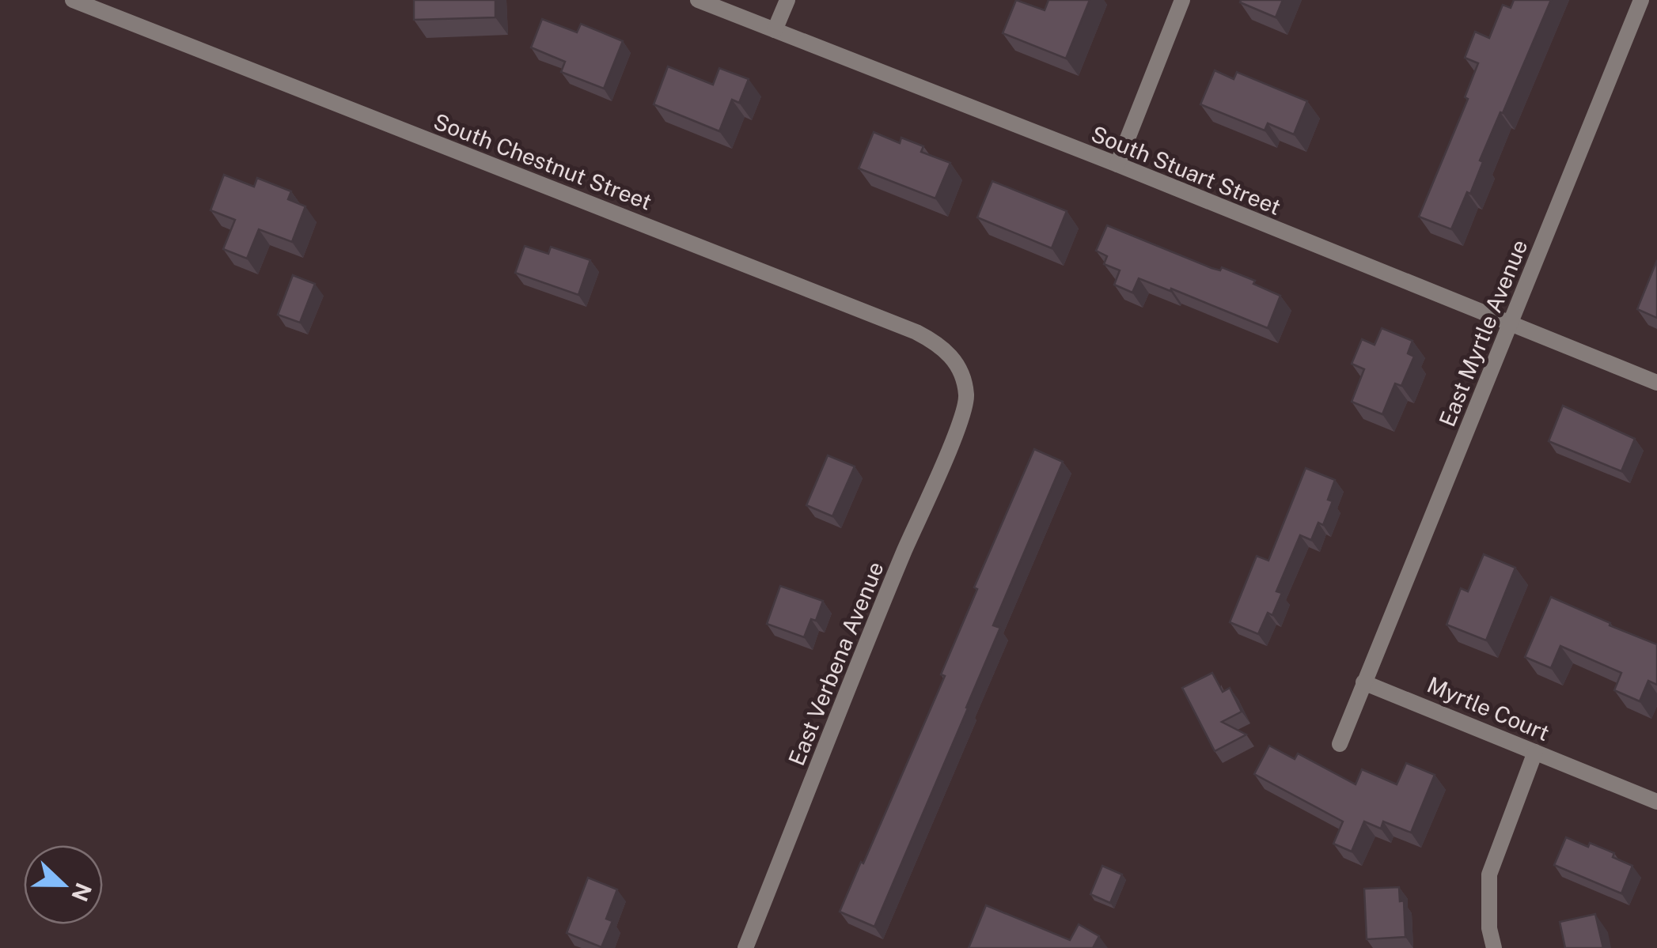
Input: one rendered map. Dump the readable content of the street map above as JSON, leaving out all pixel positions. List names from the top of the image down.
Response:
{
  "streets": {
    "street": [
      "South Chestnut Street",
      "South Stuart Street",
      "East Myrtle Avenue",
      "East Verbena Avenue",
      "Myrtle Court"
    ]
  },
  "crossings": [
    ["South Chestnut Street", "East Verbena Avenue"],
    ["South Stuart Street", "East Myrtle Avenue"],
    ["East Myrtle Avenue", "Myrtle Court"]
  ],
  "north": "right"
}
